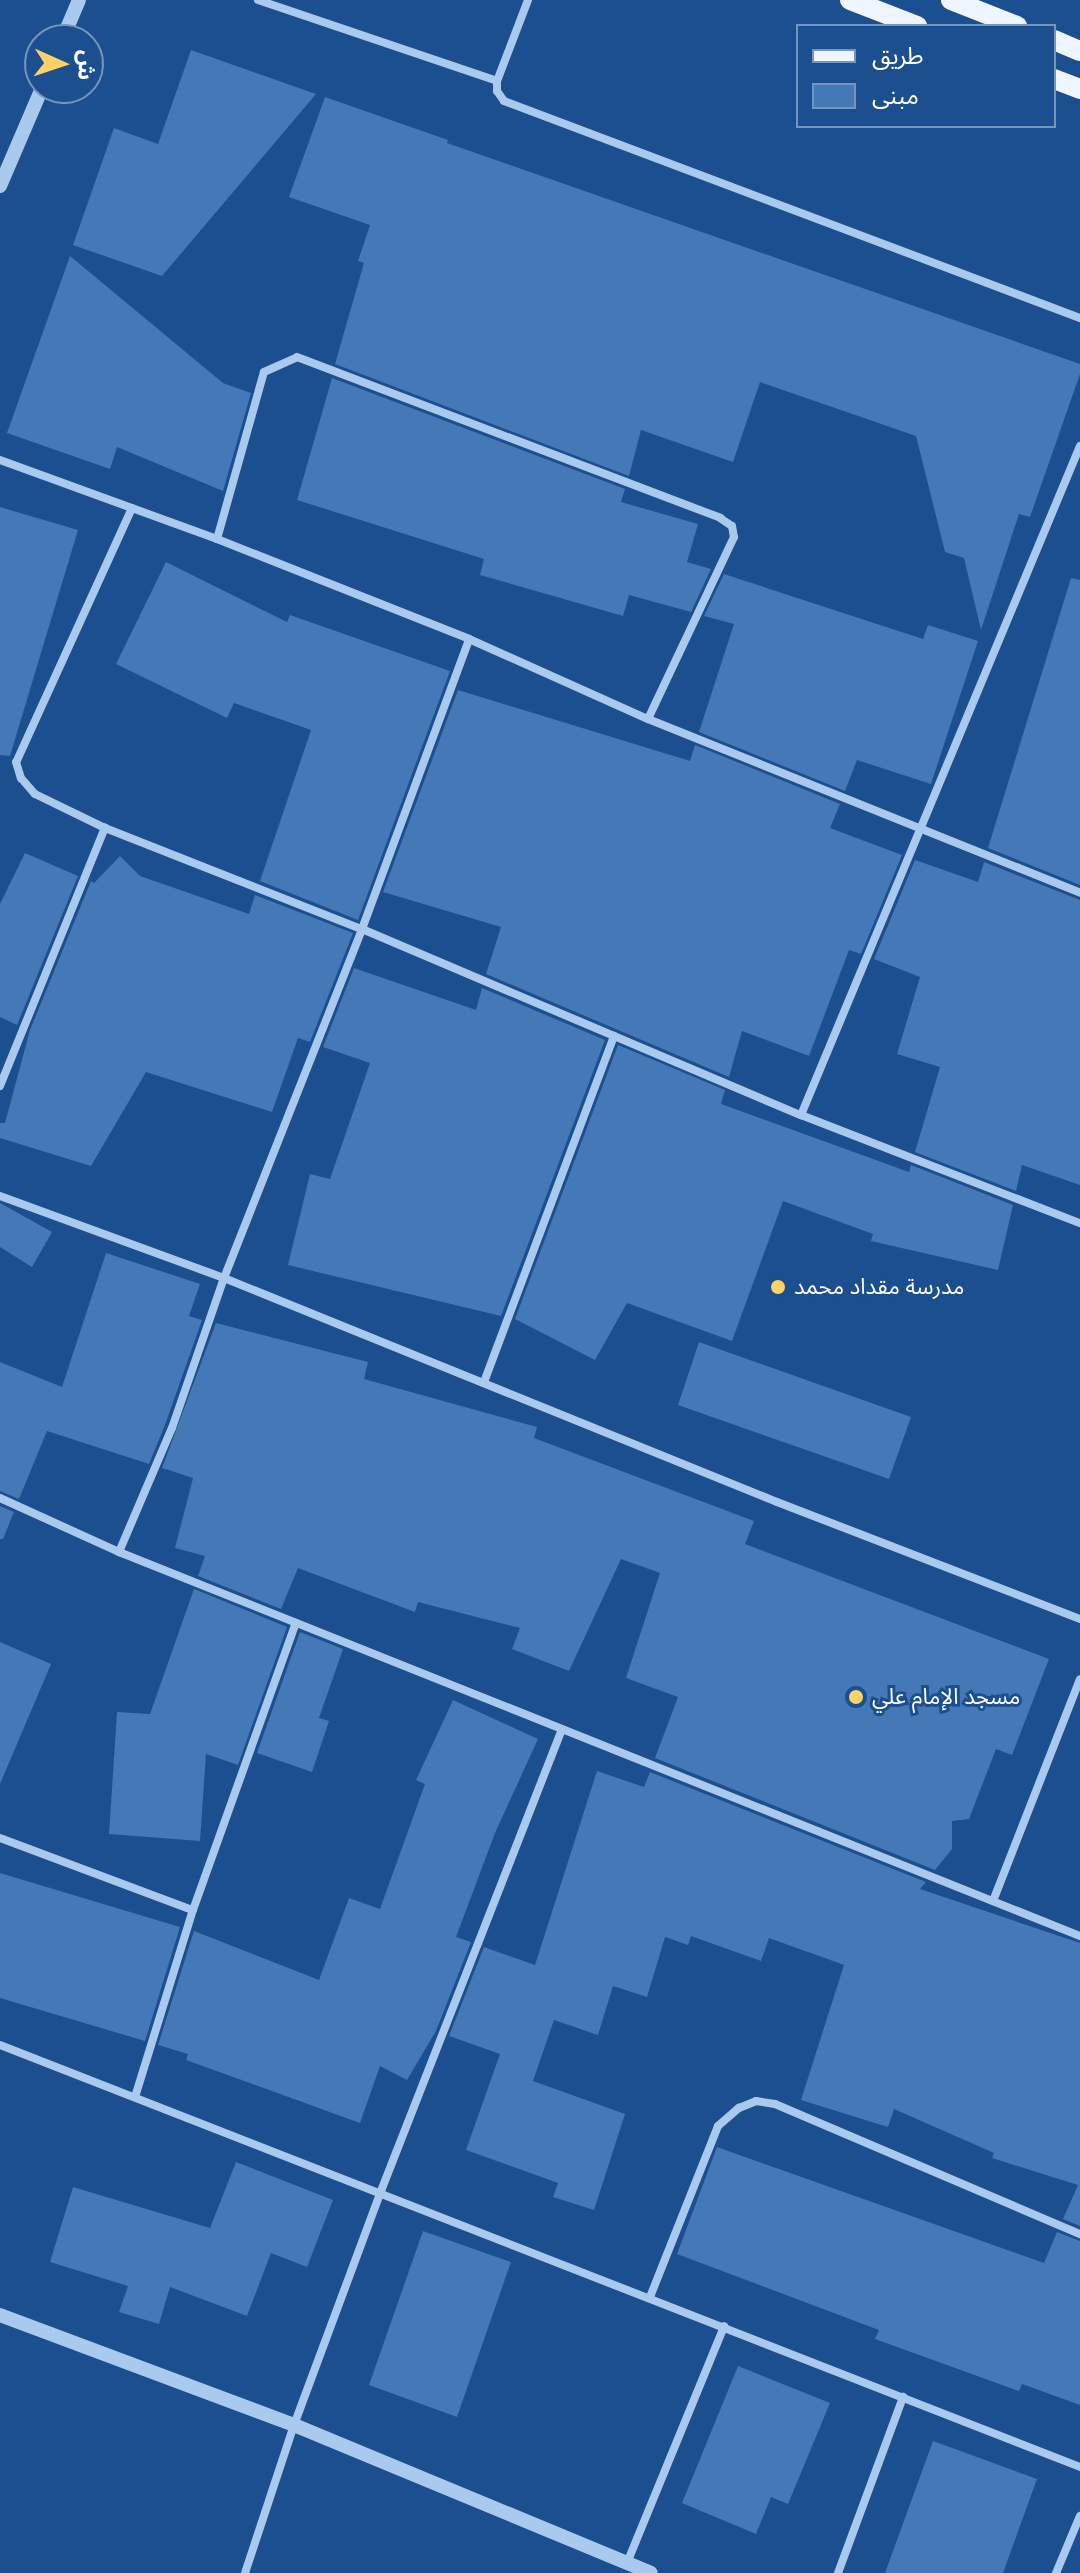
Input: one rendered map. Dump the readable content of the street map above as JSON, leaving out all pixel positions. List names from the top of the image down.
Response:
{
  "places": ["مدرسة مقداد محمد", "مسجد الإمام علي"],
  "legend": ["طريق", "مبنى"],
  "north": "right"
}
